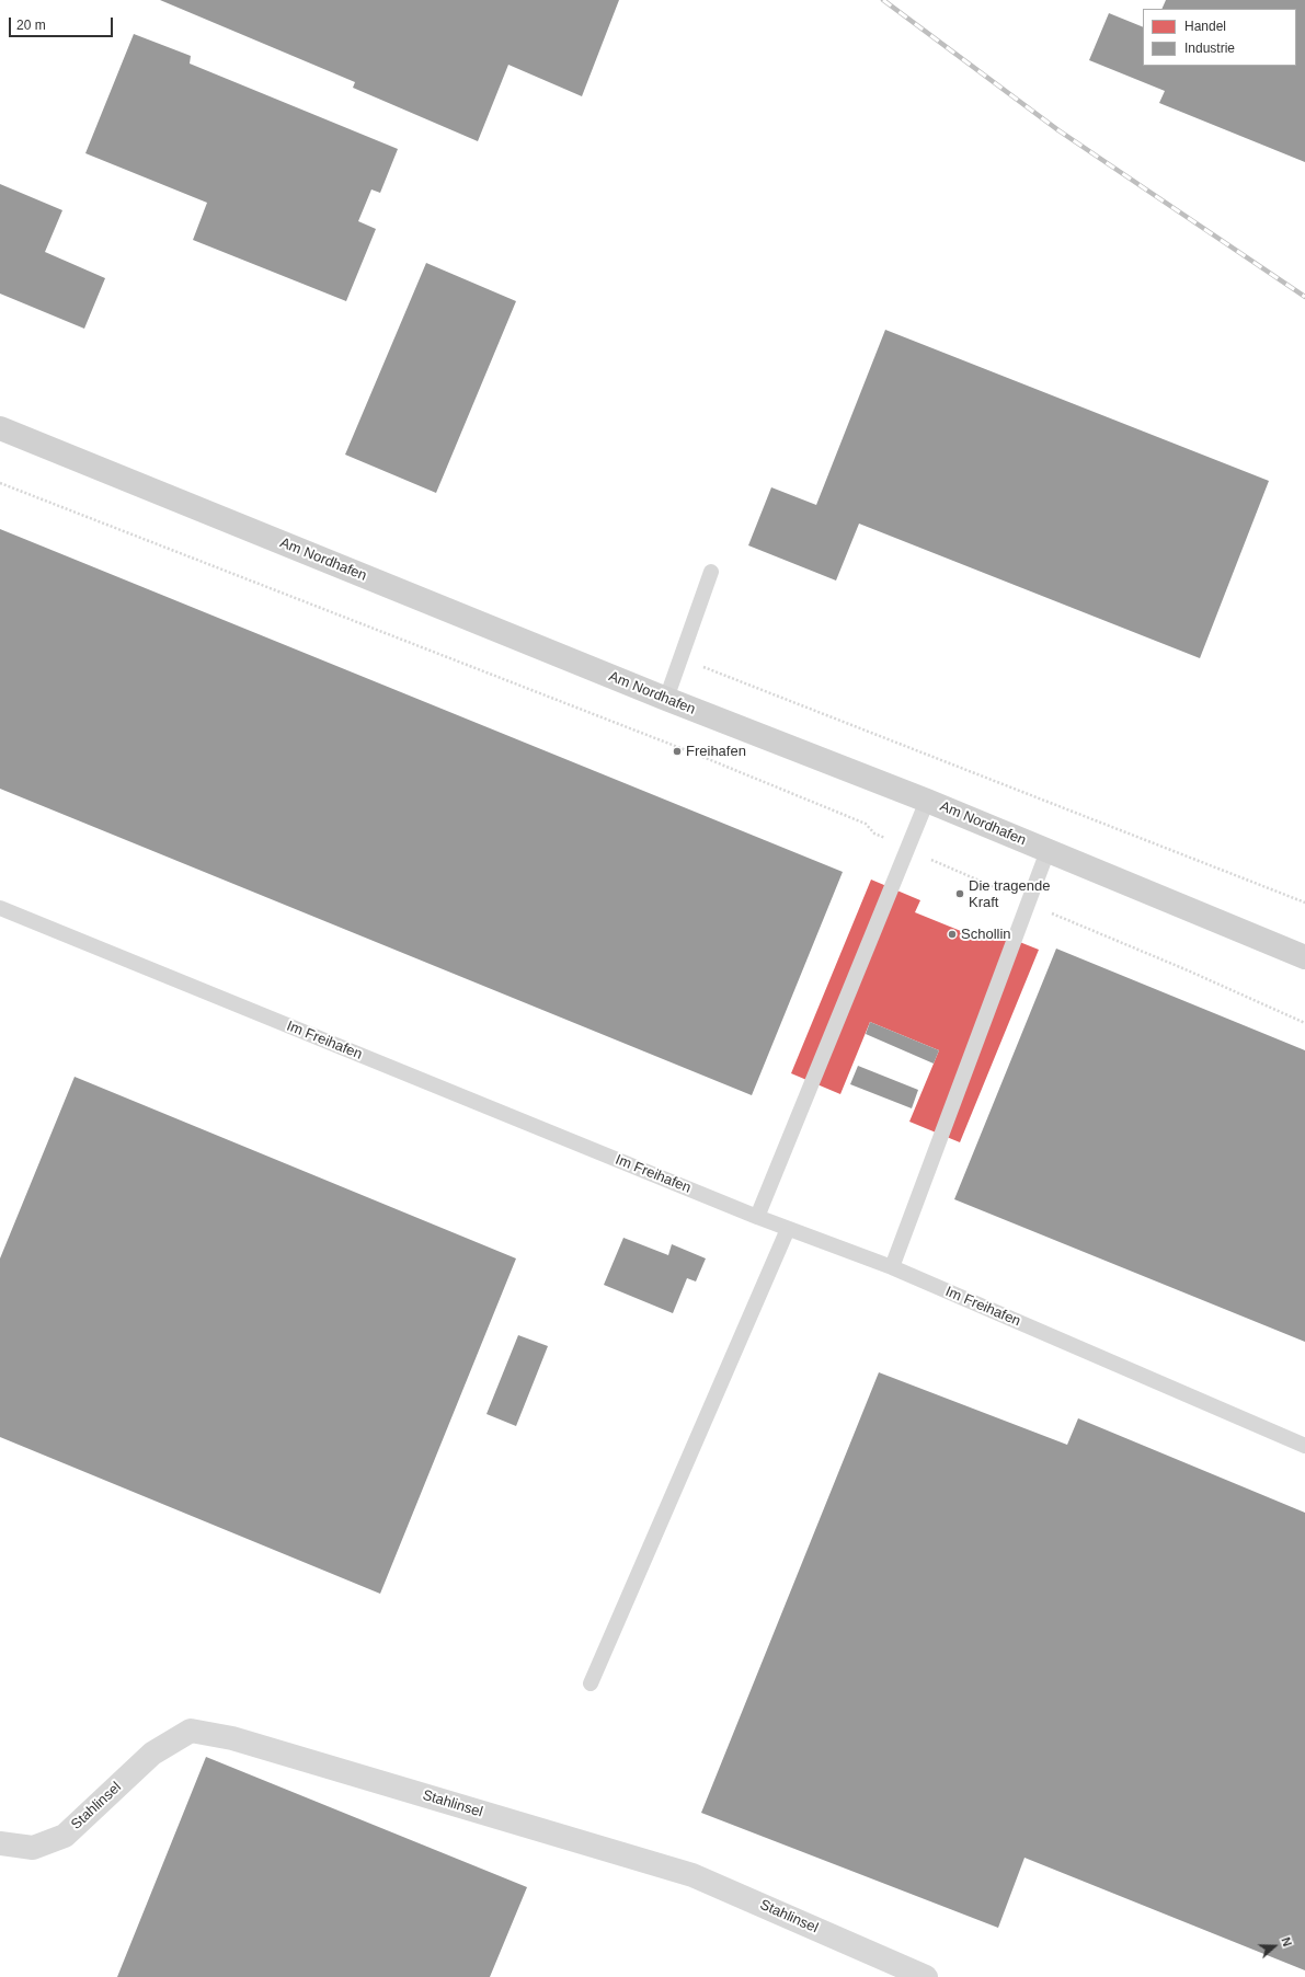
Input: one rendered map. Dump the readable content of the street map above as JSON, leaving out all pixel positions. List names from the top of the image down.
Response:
{
  "streets": {
    "main road": ["Am Nordhafen"],
    "street": ["Stahlinsel"],
    "lane": ["Im Freihafen"]
  },
  "places": ["Freihafen", "Die tragende Kraft", "Schollin"],
  "legend": ["Handel", "Industrie"],
  "scale_bar": "20 m",
  "north": "right"
}
